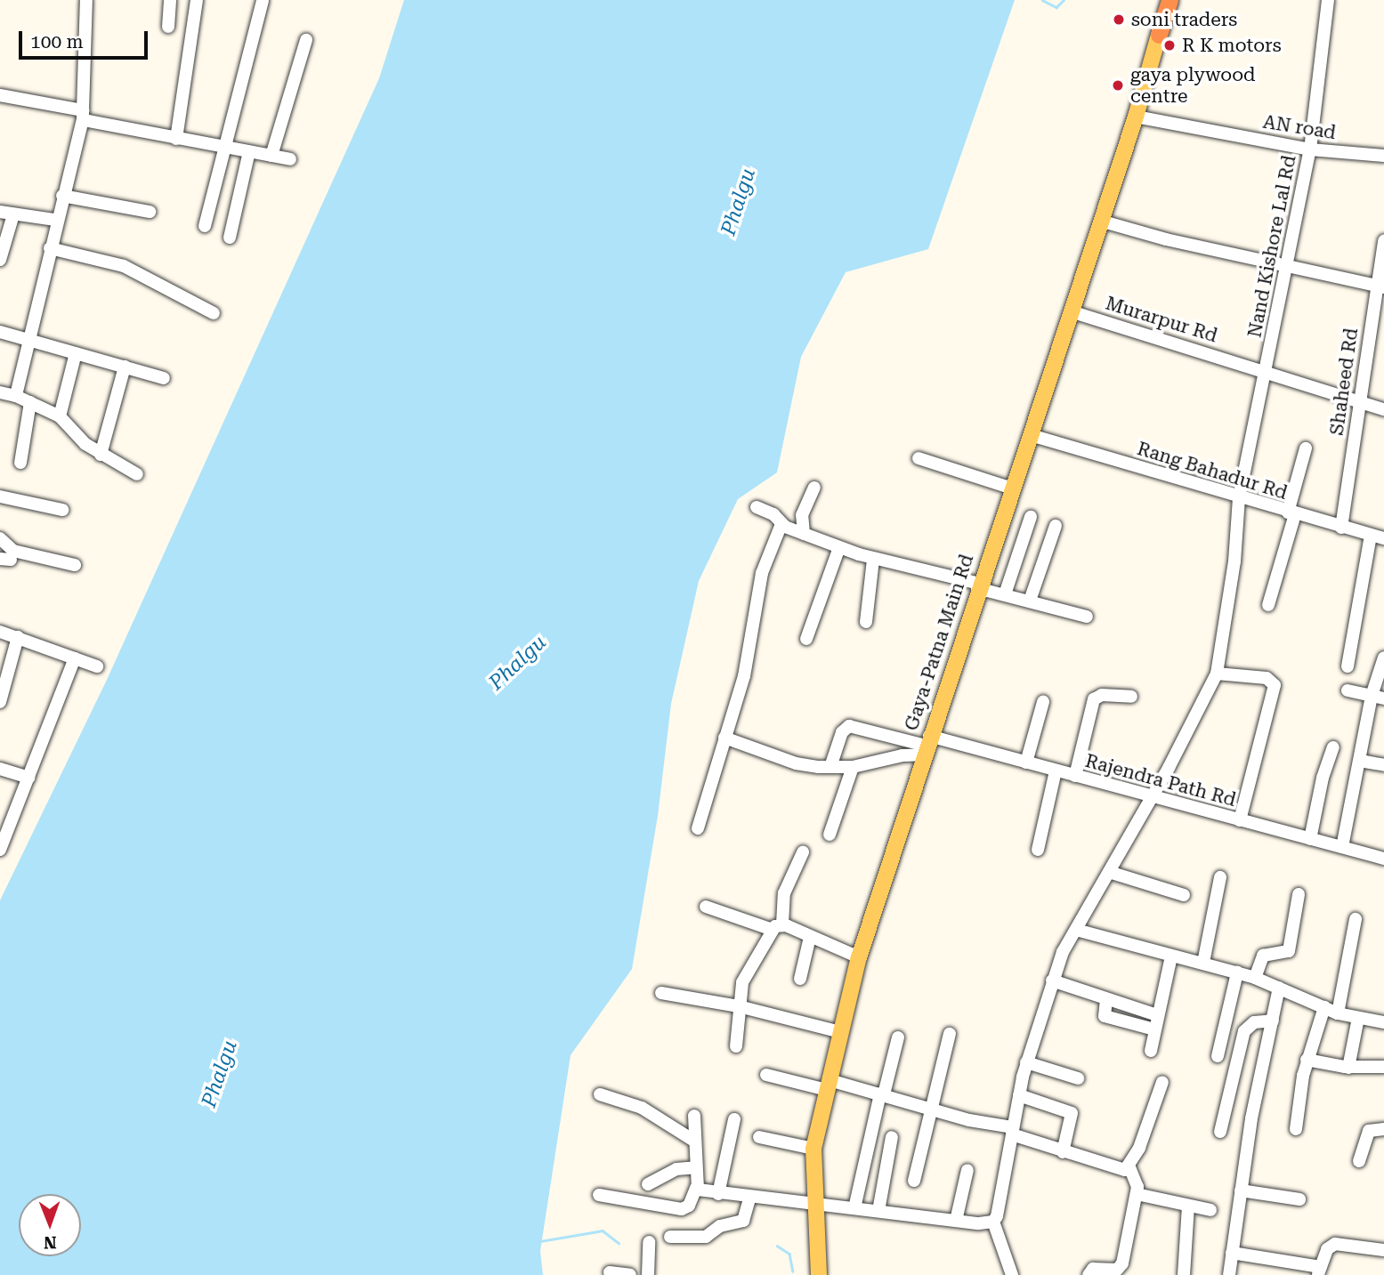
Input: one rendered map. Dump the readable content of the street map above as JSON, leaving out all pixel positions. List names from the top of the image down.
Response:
{
  "streets": {
    "main road": ["Gaya-Patna Main Rd"],
    "street": [
      "AN road",
      "Nand Kishore Lal Rd",
      "Murarpur Rd",
      "Shaheed Rd",
      "Rang Bahadur Rd",
      "Rajendra Path Rd"
    ]
  },
  "crossings": [
    ["AN road", "Nand Kishore Lal Rd"],
    ["AN road", "Gaya-Patna Main Rd"],
    ["Nand Kishore Lal Rd", "Murarpur Rd"],
    ["Nand Kishore Lal Rd", "Rang Bahadur Rd"],
    ["Nand Kishore Lal Rd", "Rajendra Path Rd"],
    ["Murarpur Rd", "Shaheed Rd"],
    ["Murarpur Rd", "Gaya-Patna Main Rd"],
    ["Shaheed Rd", "Rang Bahadur Rd"],
    ["Rang Bahadur Rd", "Gaya-Patna Main Rd"],
    ["Gaya-Patna Main Rd", "Rajendra Path Rd"]
  ],
  "water": ["Phalgu"],
  "places": ["soni traders", "R K motors", "gaya plywood centre"],
  "scale_bar": "100 m",
  "north": "bottom"
}
